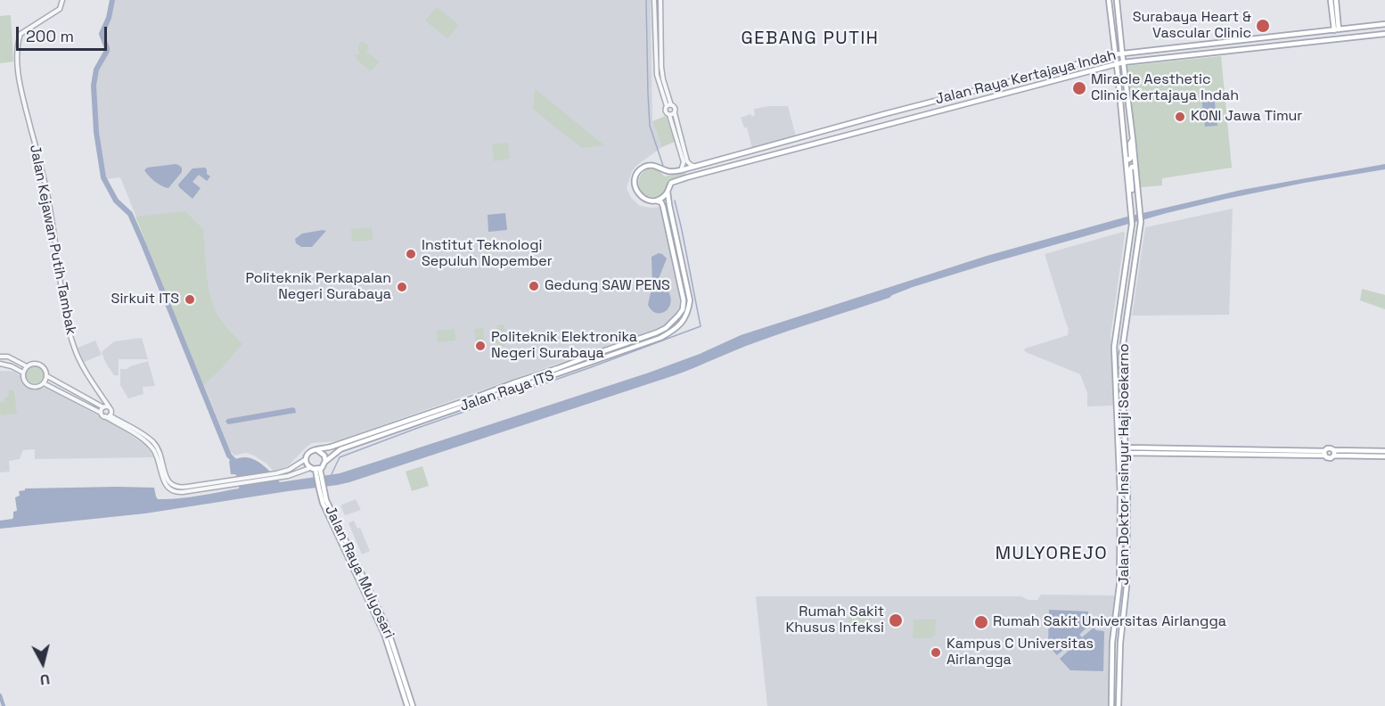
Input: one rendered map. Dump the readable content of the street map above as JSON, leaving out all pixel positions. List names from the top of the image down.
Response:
{
  "streets": {
    "main road": [
      "Jalan Raya Kertajaya Indah",
      "Jalan Raya ITS",
      "Jalan Doktor Insinyur Haji Soekarno",
      "Jalan Raya Mulyosari"
    ],
    "street": ["Jalan Kejawan Putih Tambak"]
  },
  "crossings": [
    ["Jalan Raya Kertajaya Indah", "Jalan Raya ITS"],
    ["Jalan Raya Kertajaya Indah", "Jalan Doktor Insinyur Haji Soekarno"],
    ["Jalan Raya ITS", "Jalan Raya Mulyosari"]
  ],
  "districts": ["GEBANG PUTIH", "MULYOREJO"],
  "places": [
    "Surabaya Heart & Vascular Clinic",
    "Miracle Aesthetic Clinic Kertajaya Indah",
    "KONI Jawa Timur",
    "Institut Teknologi Sepuluh Nopember",
    "Gedung SAW PENS",
    "Politeknik Perkapalan Negeri Surabaya",
    "Sirkuit ITS",
    "Politeknik Elektronika Negeri Surabaya",
    "Rumah Sakit Khusus Infeksi",
    "Rumah Sakit Universitas Airlangga",
    "Kampus C Universitas Airlangga"
  ],
  "scale_bar": "200 m",
  "north": "bottom"
}
